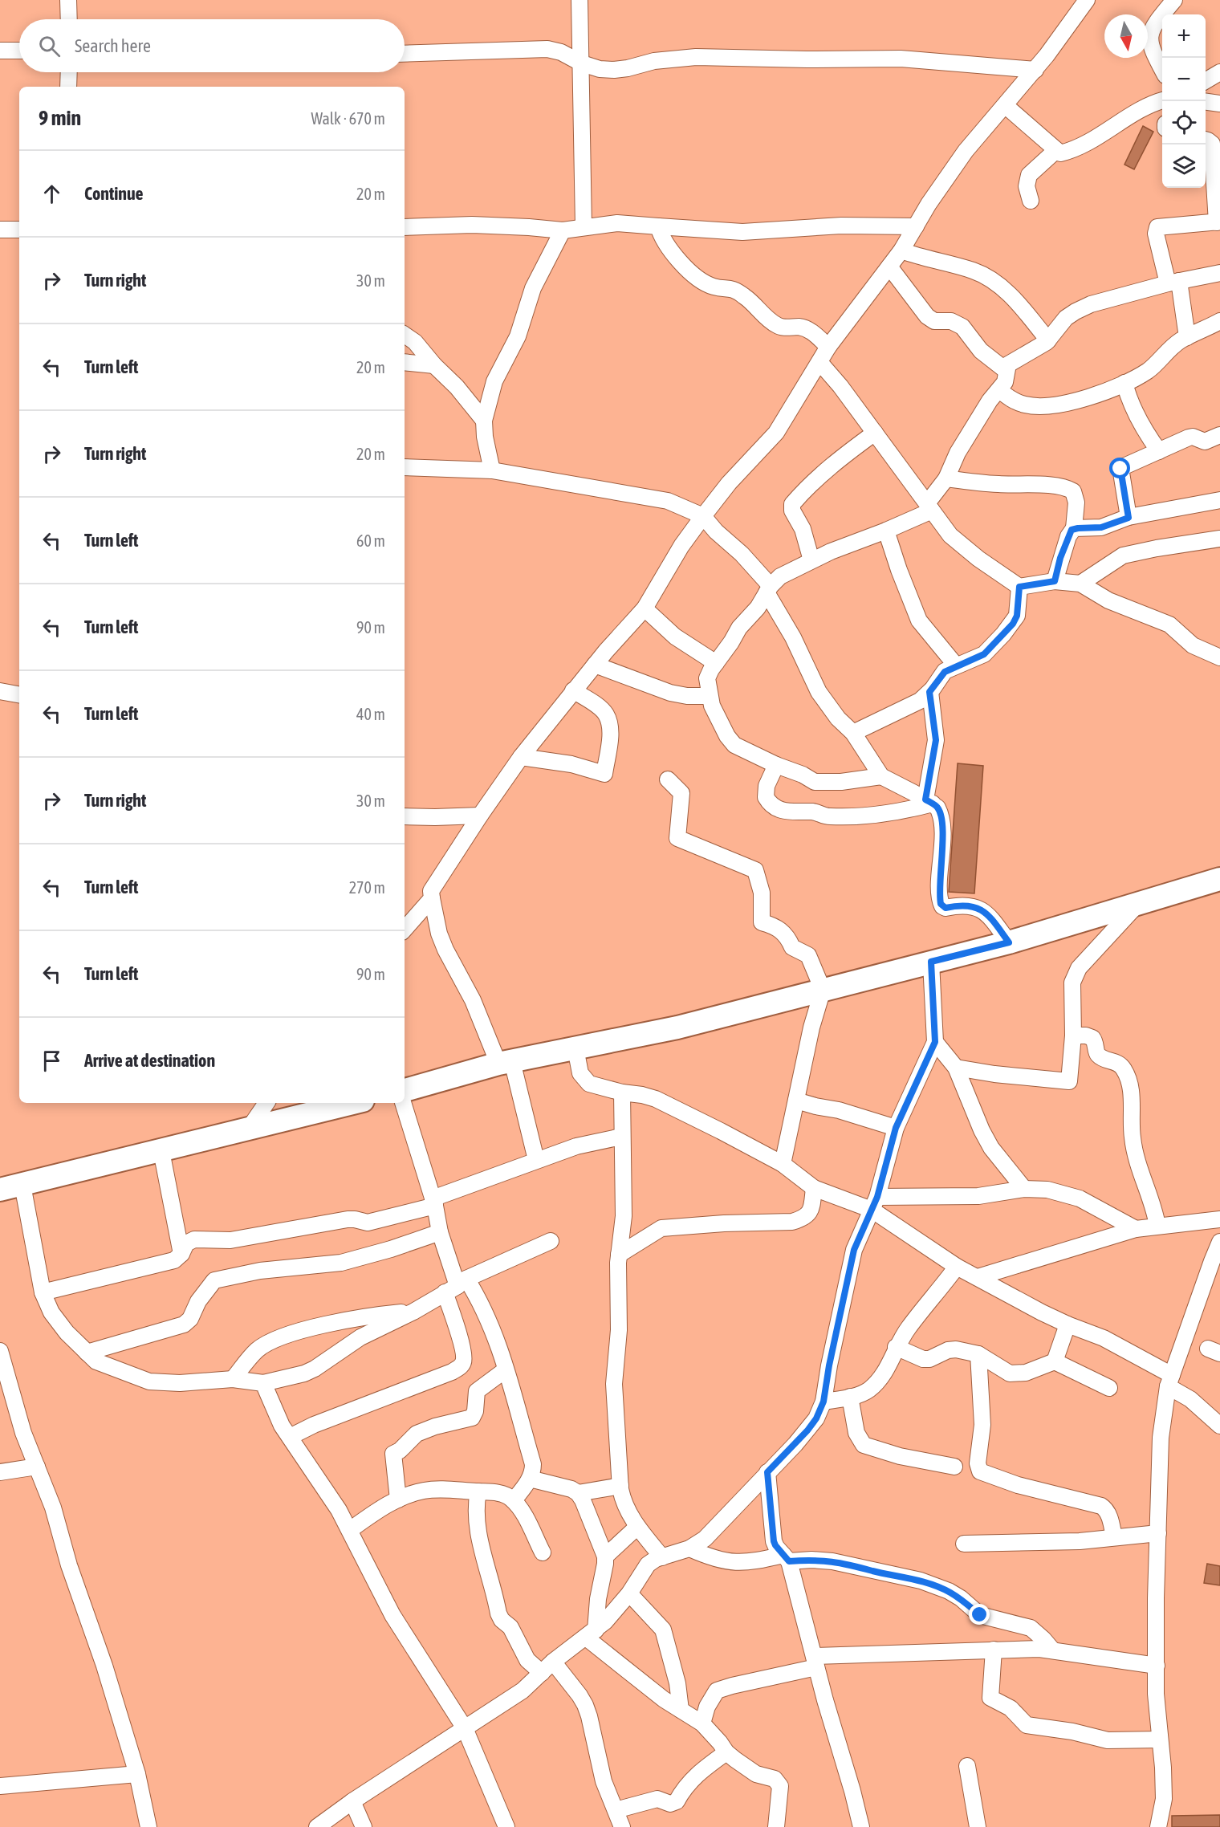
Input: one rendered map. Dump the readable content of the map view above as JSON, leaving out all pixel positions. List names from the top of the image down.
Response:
{
  "north": "bottom",
  "page": {
    "map_buttons": ["+", "−"],
    "search": "Search here",
    "heading": ["9 min", "Walk · 670 m"],
    "list": [
      ["Continue", "20 m"],
      ["Turn right", "30 m"],
      ["Turn left", "20 m"],
      ["Turn right", "20 m"],
      ["Turn left", "60 m"],
      ["Turn left", "90 m"],
      ["Turn left", "40 m"],
      ["Turn right", "30 m"],
      ["Turn left", "270 m"],
      ["Turn left", "90 m"],
      "Arrive at destination"
    ]
  }
}
